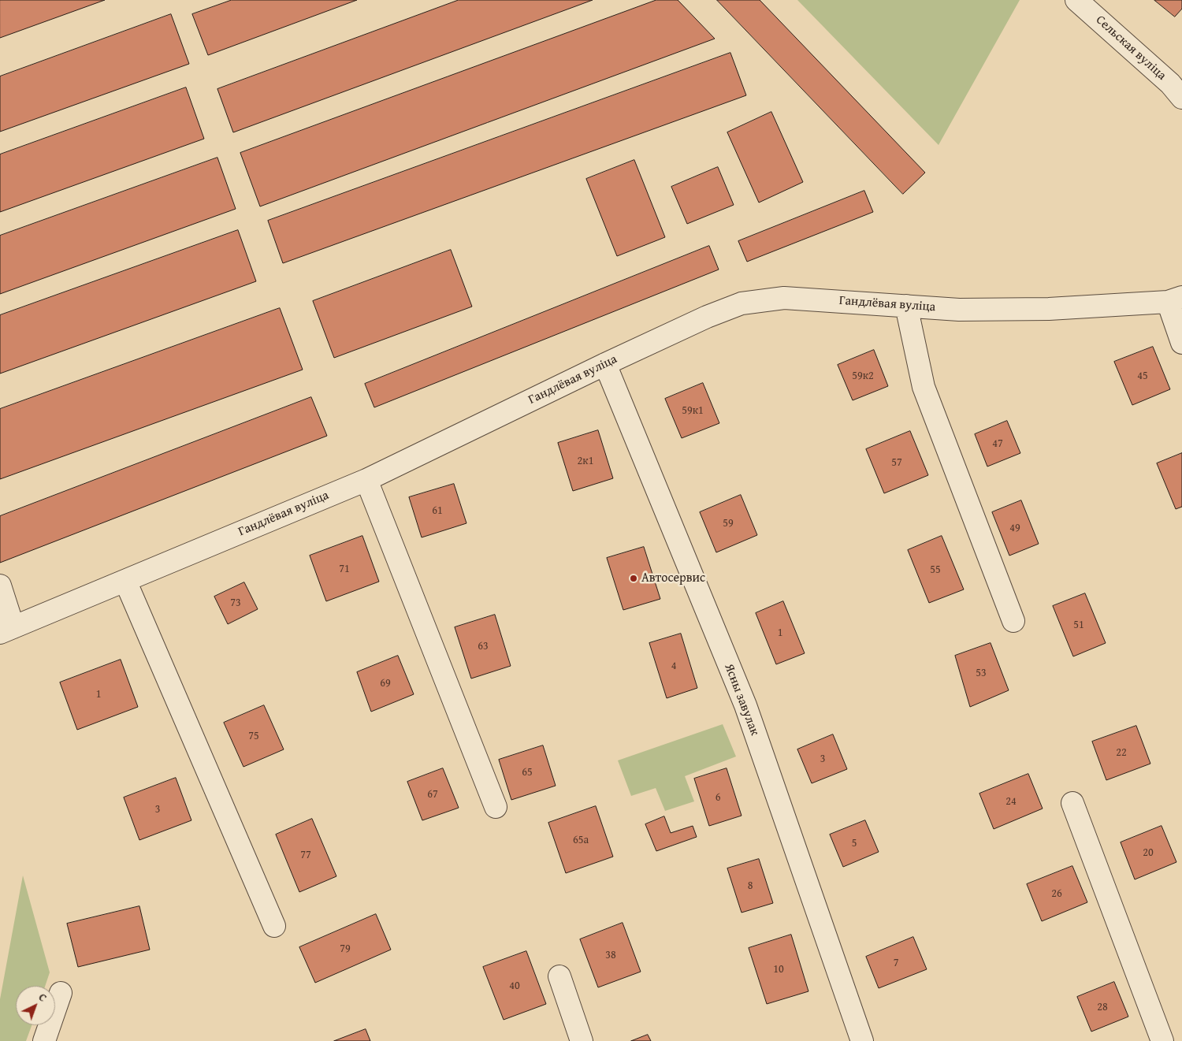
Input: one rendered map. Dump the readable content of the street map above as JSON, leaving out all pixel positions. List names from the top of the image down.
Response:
{
  "streets": {
    "street": ["Сельская вуліца", "Гандлёвая вуліца", "Ясны завулак"]
  },
  "crossings": [
    ["Гандлёвая вуліца", "Ясны завулак"]
  ],
  "places": ["Автосервис"],
  "house_numbers": [
    "59к2",
    "45",
    "59к1",
    "47",
    "2к1",
    "57",
    "61",
    "59",
    "49",
    "71",
    "55",
    "73",
    "51",
    "1",
    "63",
    "4",
    "53",
    "69",
    "1",
    "75",
    "22",
    "3",
    "65",
    "67",
    "6",
    "24",
    "3",
    "65а",
    "5",
    "20",
    "77",
    "8",
    "26",
    "79",
    "38",
    "7",
    "10",
    "40",
    "28"
  ],
  "north": "top right"
}
